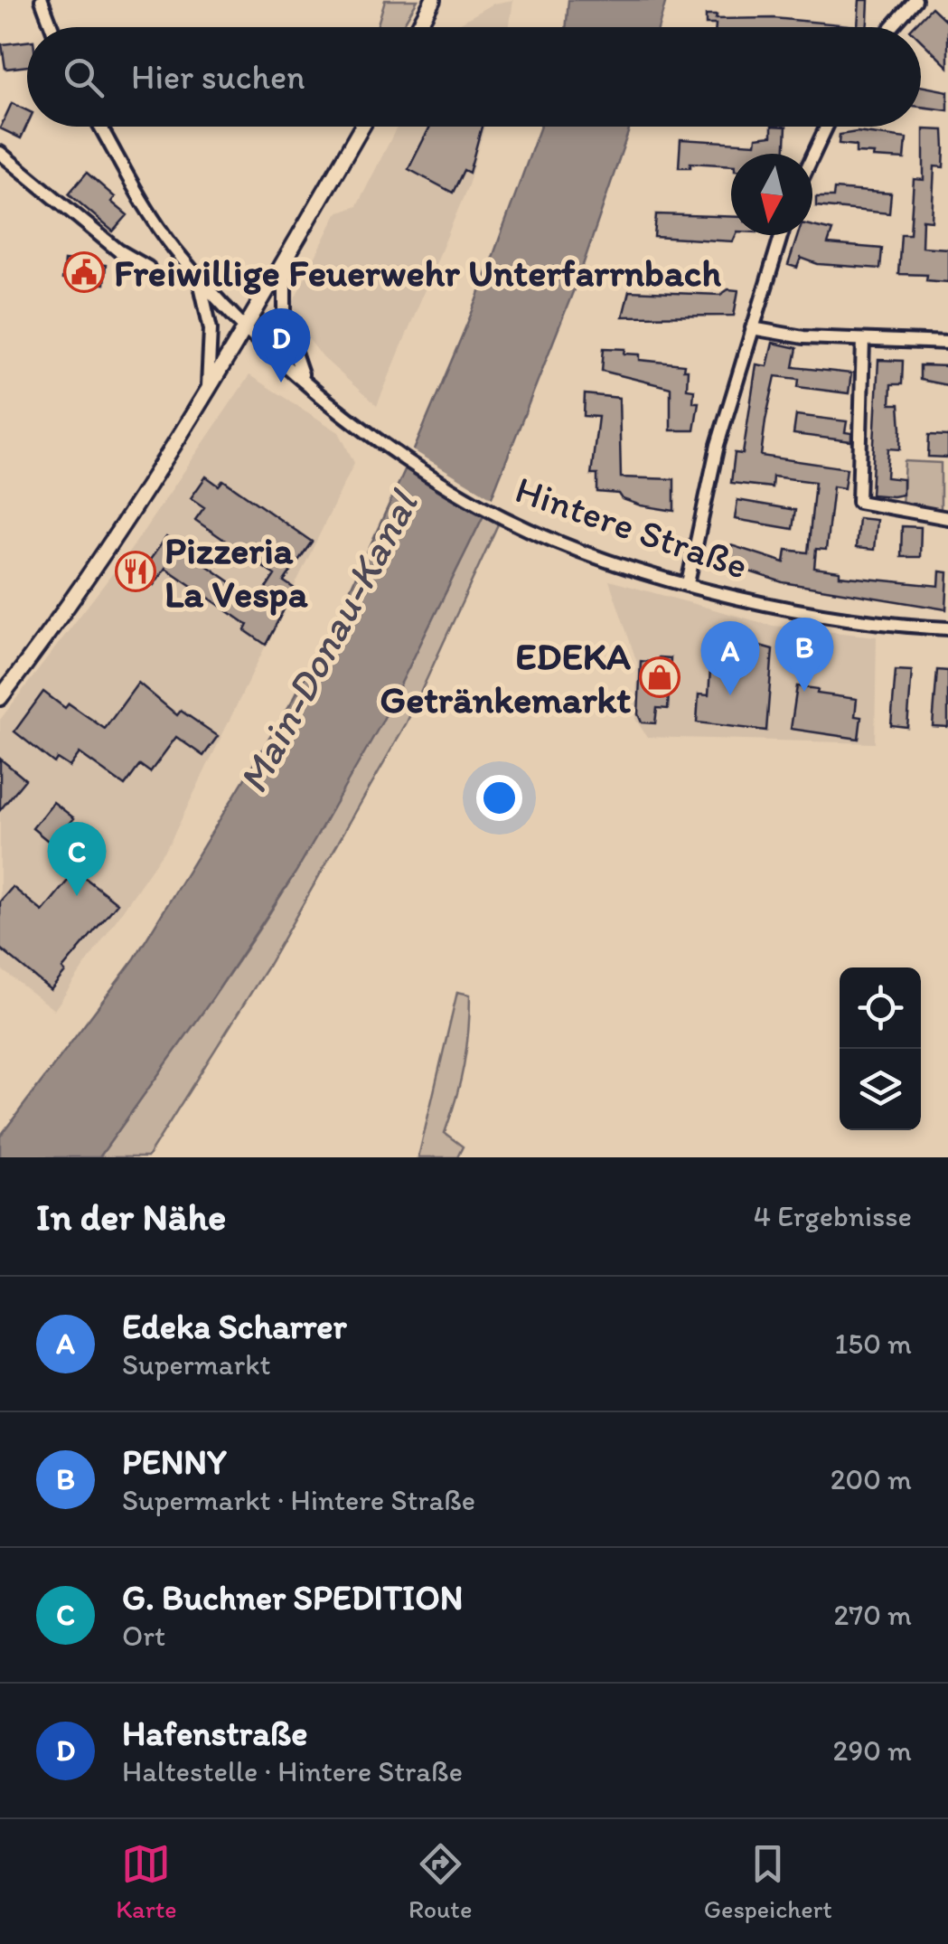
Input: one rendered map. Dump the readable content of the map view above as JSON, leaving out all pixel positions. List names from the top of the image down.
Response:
{
  "streets": {
    "street": ["Hintere Straße"]
  },
  "water": ["Main-Donau-Kanal"],
  "places": {
    "public building": ["Freiwillige Feuerwehr Unterfarrnbach"],
    "restaurant": ["Pizzeria La Vespa"],
    "shop": ["EDEKA Getränkemarkt"]
  },
  "north": "bottom",
  "page": {
    "search": "Hier suchen",
    "pins": [
      "D",
      "B",
      "A",
      "C"
    ],
    "heading": ["In der Nähe", "4 Ergebnisse"],
    "list": [
      {
        "mark": "A",
        "name": "Edeka Scharrer",
        "note": "Supermarkt",
        "value": "150 m"
      },
      {
        "mark": "B",
        "name": "PENNY",
        "note": "Supermarkt · Hintere Straße",
        "value": "200 m"
      },
      {
        "mark": "C",
        "name": "G. Buchner SPEDITION",
        "note": "Ort",
        "value": "270 m"
      },
      {
        "mark": "D",
        "name": "Hafenstraße",
        "note": "Haltestelle · Hintere Straße",
        "value": "290 m"
      }
    ],
    "nav": ["Karte", "Route", "Gespeichert"]
  }
}
